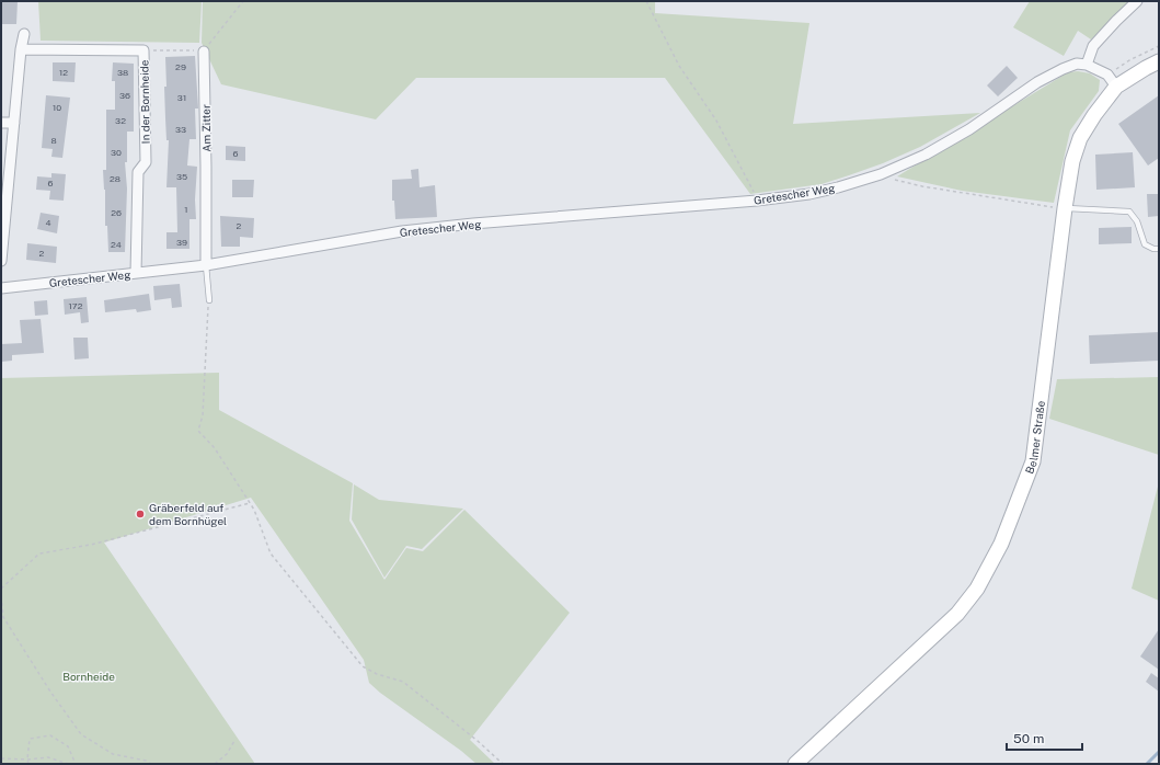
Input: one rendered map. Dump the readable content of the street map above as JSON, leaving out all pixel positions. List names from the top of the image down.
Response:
{
  "streets": {
    "street": [
      "In der Bornheide",
      "Am Zitter",
      "Gretescher Weg",
      "Belmer Straße"
    ]
  },
  "crossings": [
    ["In der Bornheide", "Gretescher Weg"],
    ["Am Zitter", "Gretescher Weg"]
  ],
  "parks": ["Bornheide"],
  "places": ["Gräberfeld auf dem Bornhügel"],
  "house_numbers": [
    "29",
    "12",
    "38",
    "36",
    "31",
    "10",
    "32",
    "33",
    "8",
    "30",
    "6",
    "35",
    "28",
    "6",
    "1",
    "26",
    "4",
    "2",
    "39",
    "24",
    "2",
    "172"
  ],
  "scale_bar": "50 m"
}
